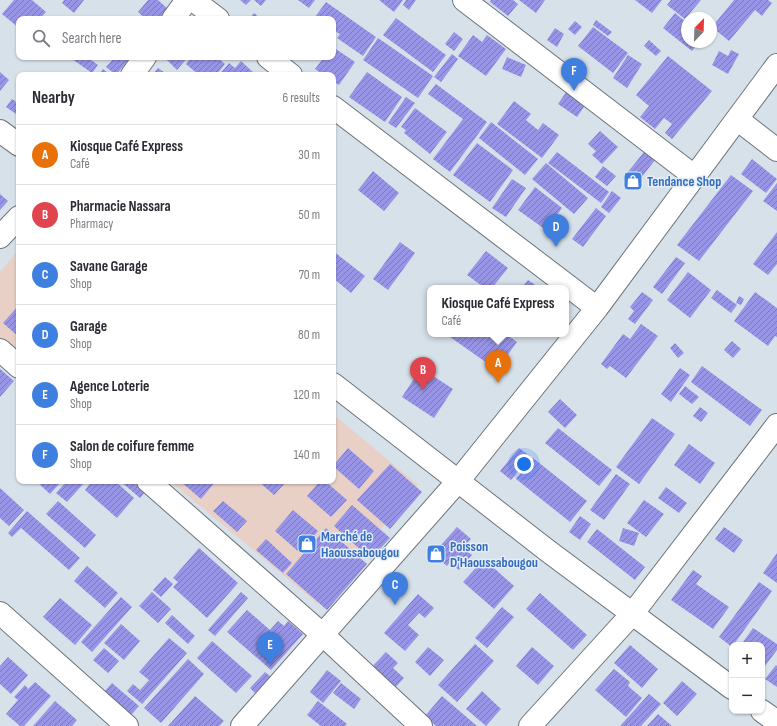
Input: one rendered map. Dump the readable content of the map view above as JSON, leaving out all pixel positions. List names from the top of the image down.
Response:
{
  "places": {
    "shop": ["Tendance Shop", "Marché de Haoussabougou", "Poisson D'Haoussabougou"]
  },
  "north": "top right",
  "page": {
    "search": "Search here",
    "pins": [
      "F",
      "D",
      "A",
      "B",
      "C",
      "E"
    ],
    "heading": ["Nearby", "6 results"],
    "list": [
      {
        "mark": "A",
        "name": "Kiosque Café Express",
        "note": "Café",
        "value": "30 m"
      },
      {
        "mark": "B",
        "name": "Pharmacie Nassara",
        "note": "Pharmacy",
        "value": "50 m"
      },
      {
        "mark": "C",
        "name": "Savane Garage",
        "note": "Shop",
        "value": "70 m"
      },
      {
        "mark": "D",
        "name": "Garage",
        "note": "Shop",
        "value": "80 m"
      },
      {
        "mark": "E",
        "name": "Agence Loterie",
        "note": "Shop",
        "value": "120 m"
      },
      {
        "mark": "F",
        "name": "Salon de coifure femme",
        "note": "Shop",
        "value": "140 m"
      }
    ],
    "popup": ["Kiosque Café Express", "Café"],
    "map_buttons": ["+", "−"]
  }
}
